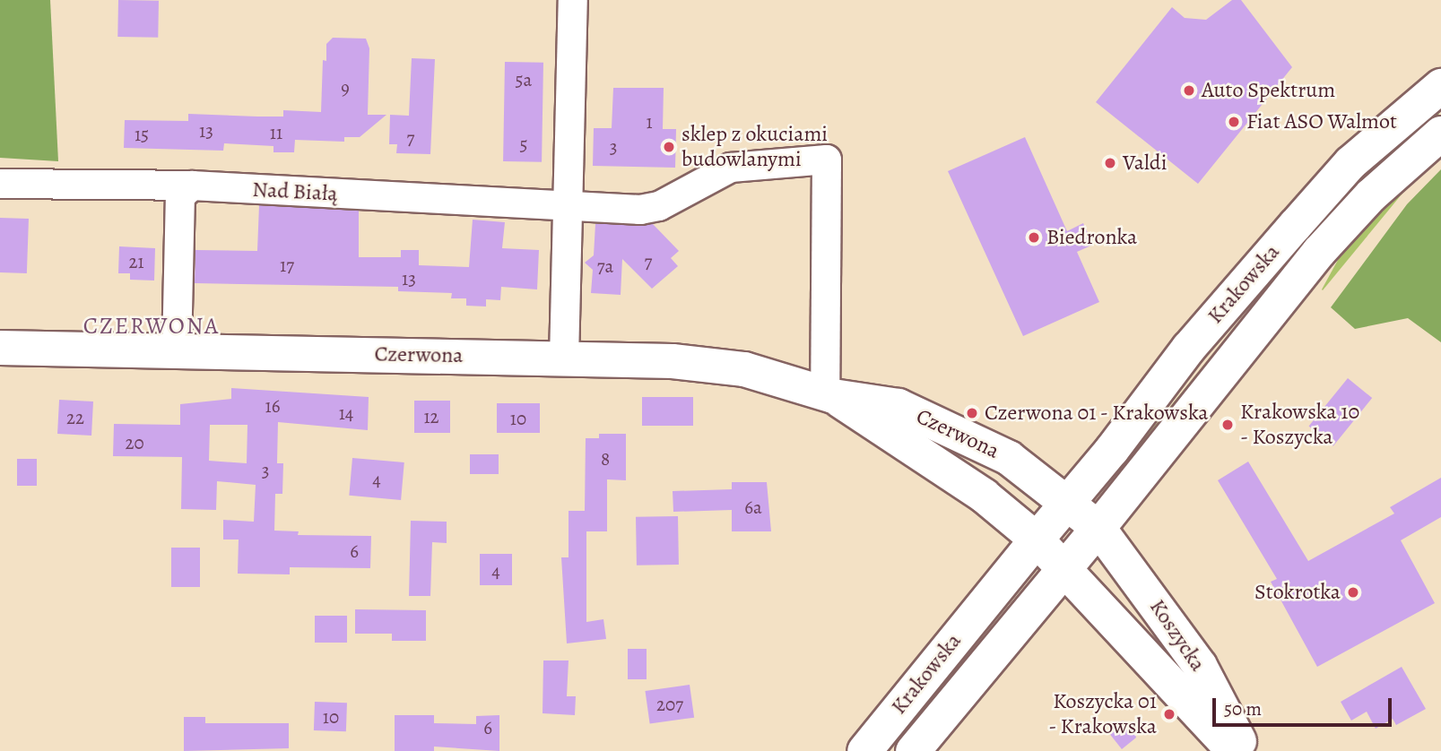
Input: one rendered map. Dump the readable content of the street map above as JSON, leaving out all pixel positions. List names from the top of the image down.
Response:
{
  "streets": {
    "main road": ["Krakowska", "Czerwona", "Koszycka"],
    "street": ["Nad Białą"]
  },
  "crossings": [
    ["Nad Białą", "Czerwona"],
    ["Krakowska", "Czerwona"],
    ["Krakowska", "Koszycka"]
  ],
  "districts": ["CZERWONA"],
  "places": [
    "Auto Spektrum",
    "Fiat ASO Walmot",
    "sklep z okuciami budowlanymi",
    "Valdi",
    "Biedronka",
    "Czerwona 01 - Krakowska",
    "Krakowska 10 - Koszycka",
    "Stokrotka",
    "Koszycka 01 - Krakowska"
  ],
  "house_numbers": [
    "5a",
    "9",
    "1",
    "13",
    "11",
    "15",
    "7",
    "5",
    "3",
    "21",
    "7",
    "17",
    "7a",
    "13",
    "16",
    "14",
    "12",
    "22",
    "10",
    "20",
    "8",
    "3",
    "4",
    "6a",
    "6",
    "4",
    "207",
    "10",
    "6"
  ],
  "scale_bar": "50 m"
}
